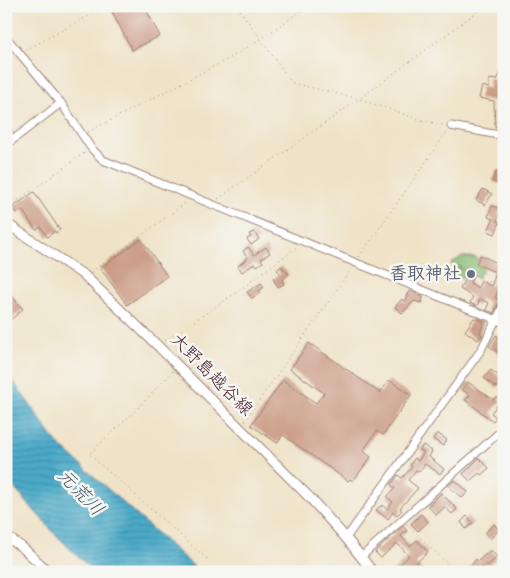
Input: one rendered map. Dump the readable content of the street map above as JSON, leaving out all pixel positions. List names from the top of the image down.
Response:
{
  "streets": {
    "main road": ["大野島越谷線"]
  },
  "water": ["元荒川"],
  "places": ["香取神社"]
}
